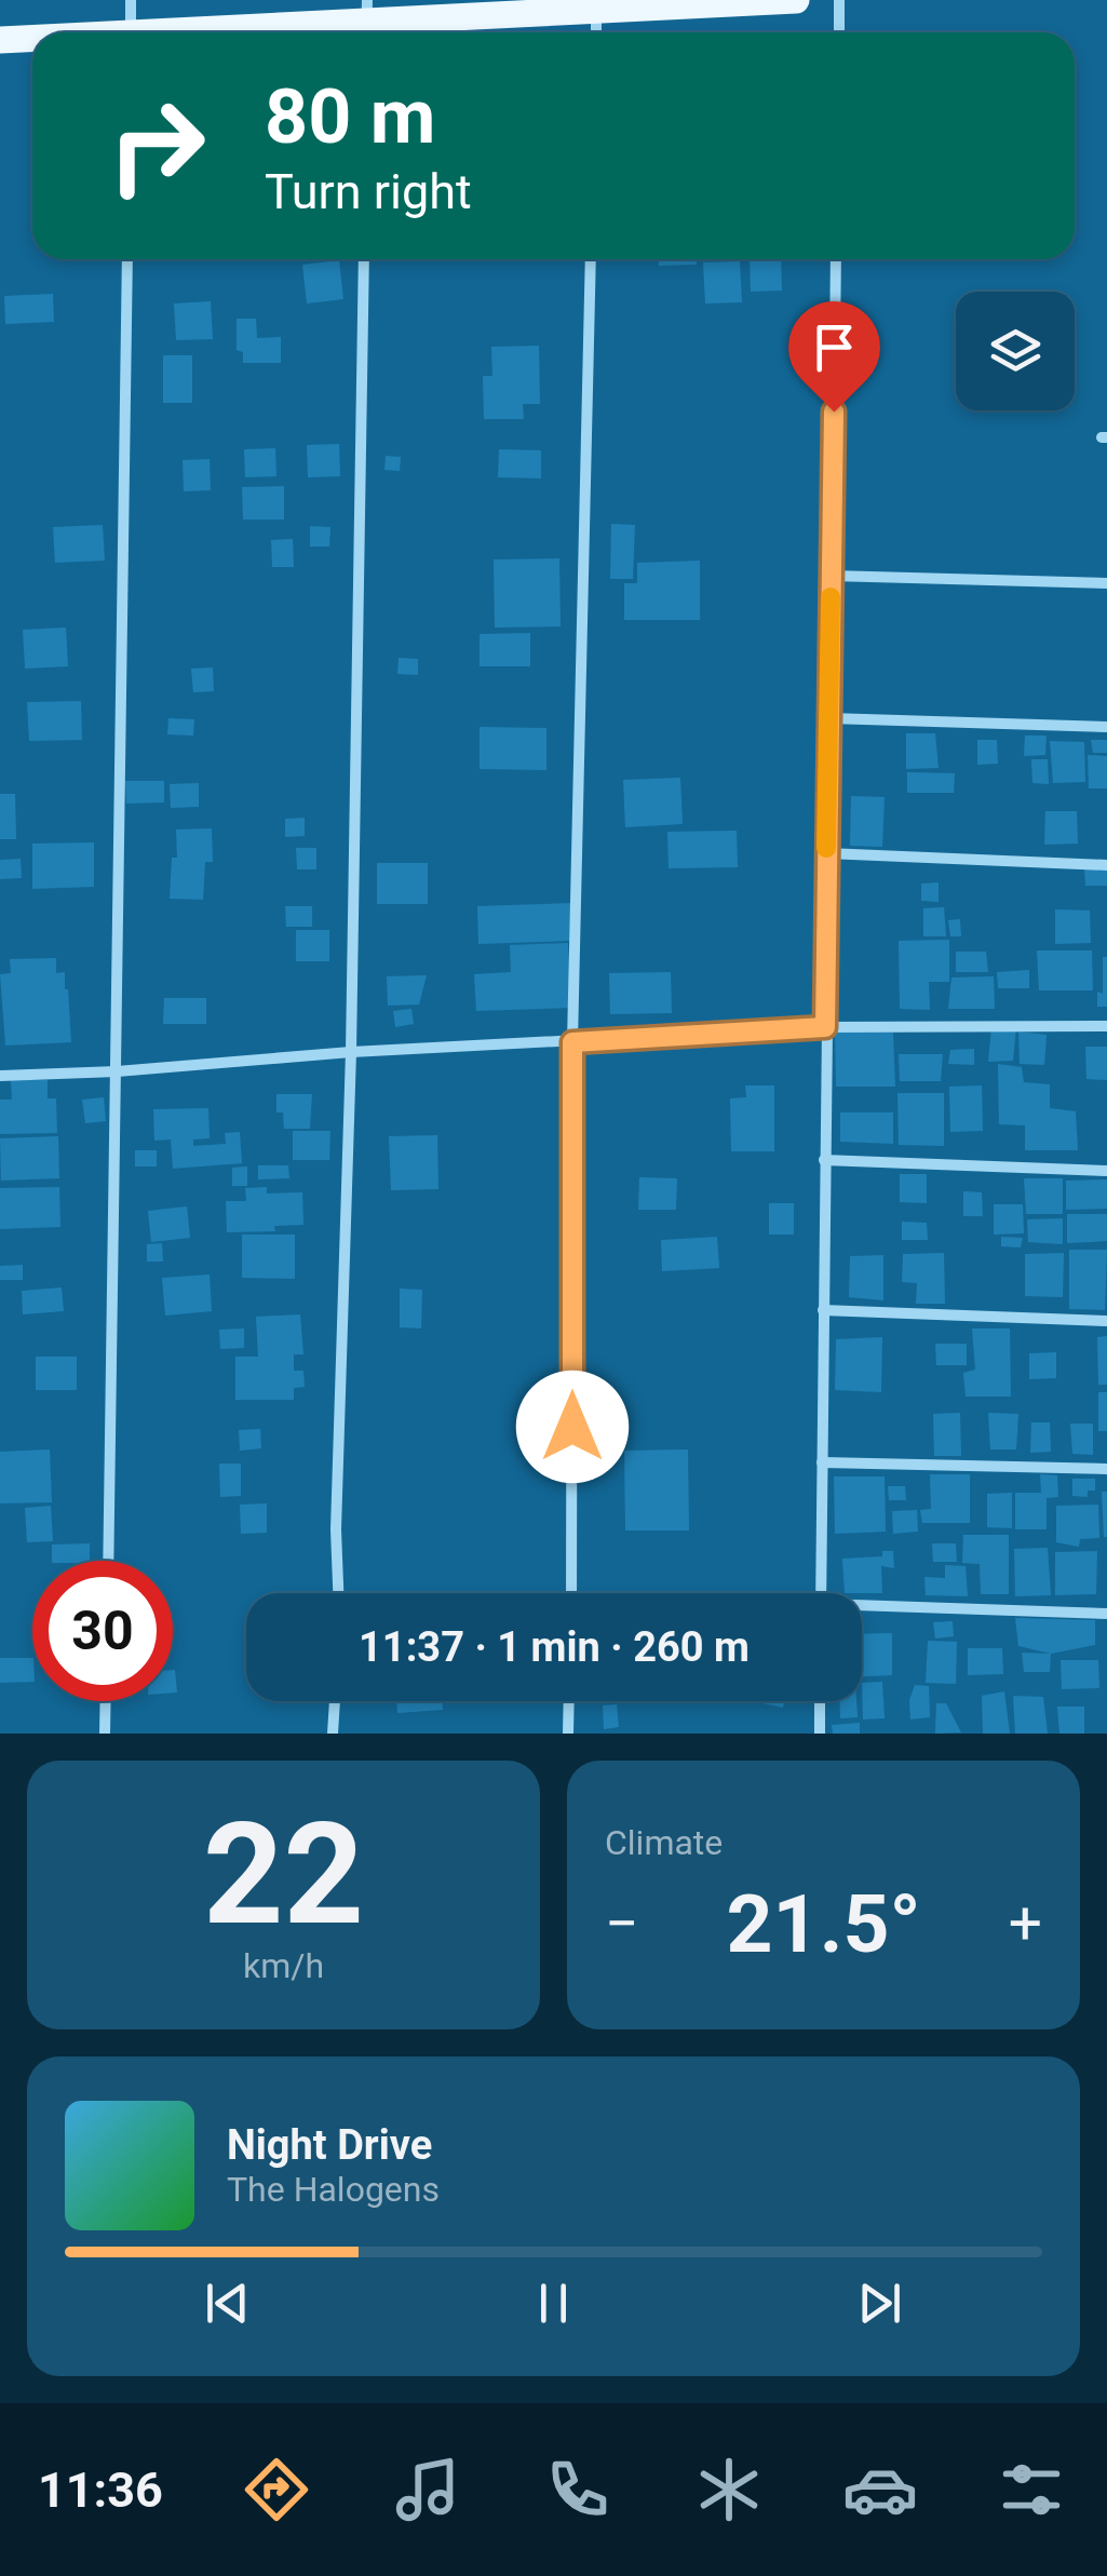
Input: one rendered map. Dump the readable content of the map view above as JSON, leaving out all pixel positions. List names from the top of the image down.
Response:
{
  "page": {
    "turn": ["80 m", "Turn right"],
    "limit": "30",
    "trip": "11:37 · 1 min · 260 m",
    "tile": [
      ["22", "km/h"],
      "Climate"
    ],
    "heat": ["−", "21.5°", "+"],
    "song": ["Night Drive", "The Halogens"],
    "tabs": "11:36"
  }
}
